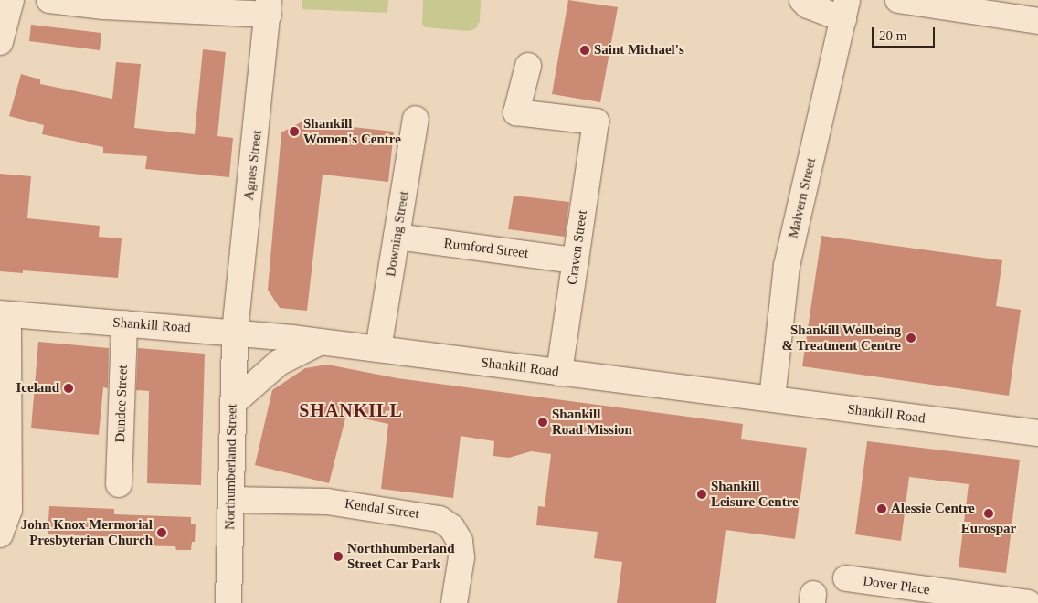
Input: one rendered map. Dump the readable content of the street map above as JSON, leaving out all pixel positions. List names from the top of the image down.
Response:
{
  "streets": {
    "street": [
      "Agnes Street",
      "Malvern Street",
      "Downing Street",
      "Craven Street",
      "Rumford Street",
      "Shankill Road",
      "Dundee Street",
      "Northumberland Street",
      "Kendal Street",
      "Dover Place"
    ]
  },
  "crossings": [
    ["Agnes Street", "Shankill Road"],
    ["Agnes Street", "Northumberland Street"],
    ["Malvern Street", "Shankill Road"],
    ["Downing Street", "Rumford Street"],
    ["Downing Street", "Shankill Road"],
    ["Craven Street", "Rumford Street"],
    ["Craven Street", "Shankill Road"],
    ["Shankill Road", "Dundee Street"],
    ["Shankill Road", "Northumberland Street"],
    ["Northumberland Street", "Kendal Street"]
  ],
  "districts": ["SHANKILL"],
  "places": [
    "Saint Michael's",
    "Shankill Women's Centre",
    "Shankill Wellbeing & Treatment Centre",
    "Iceland",
    "Shankill Road Mission",
    "Shankill Leisure Centre",
    "Alessie Centre",
    "Eurospar",
    "John Knox Mermorial Presbyterian Church",
    "Northhumberland Street Car Park"
  ],
  "scale_bar": "20 m"
}
